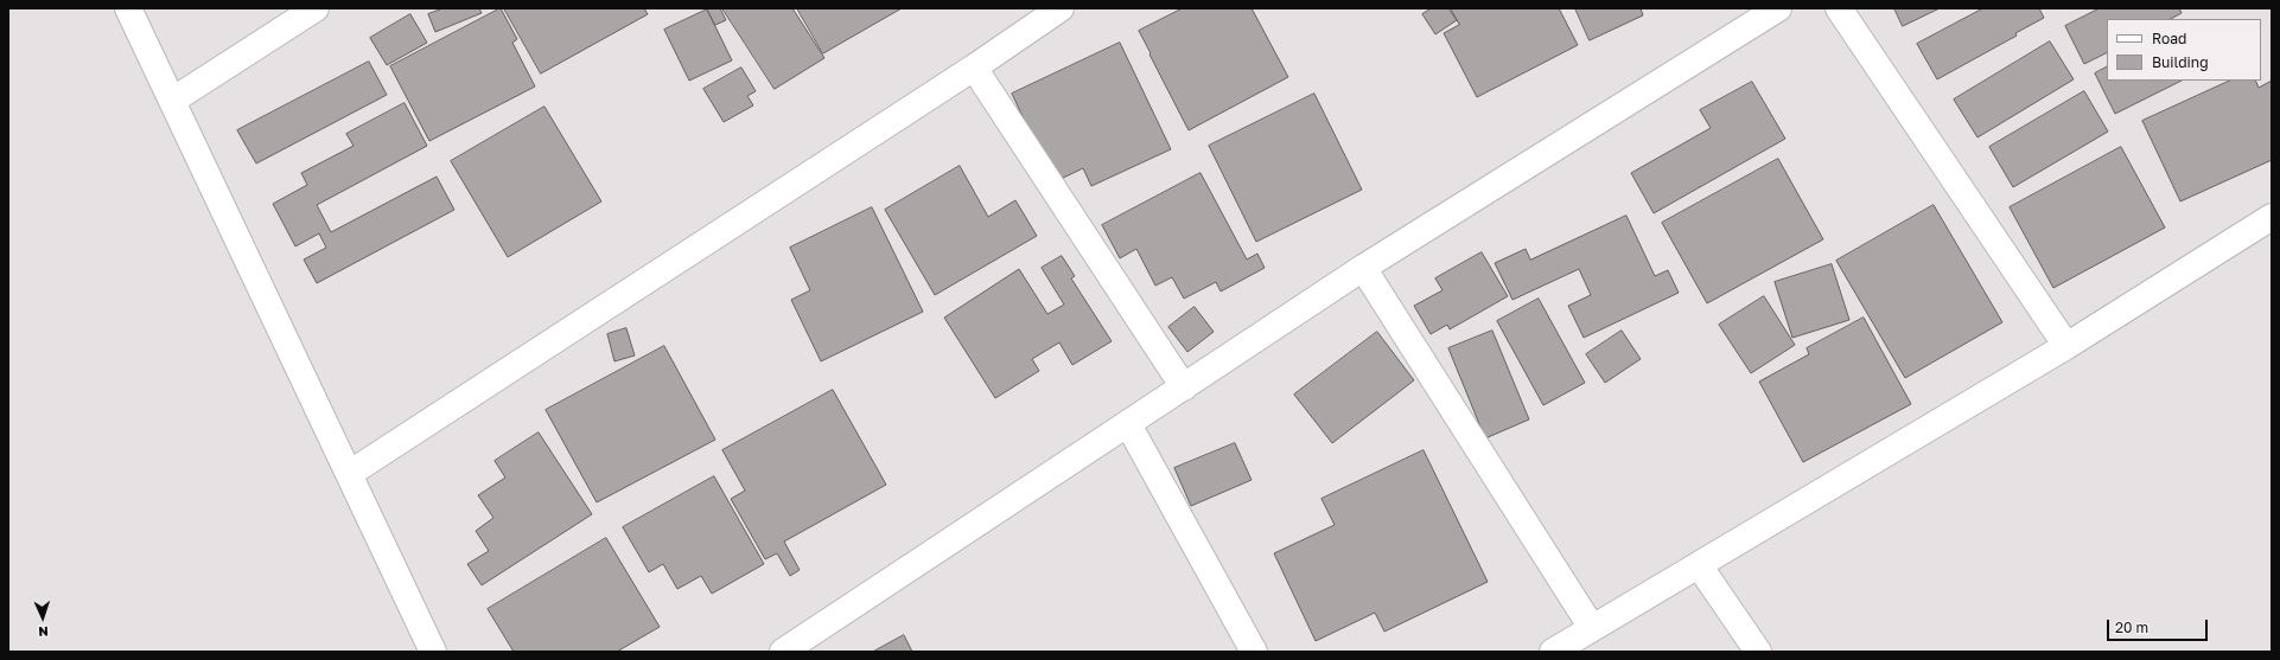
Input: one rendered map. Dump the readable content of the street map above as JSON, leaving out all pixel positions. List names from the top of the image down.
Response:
{
  "legend": ["Road", "Building"],
  "scale_bar": "20 m",
  "north": "bottom"
}
